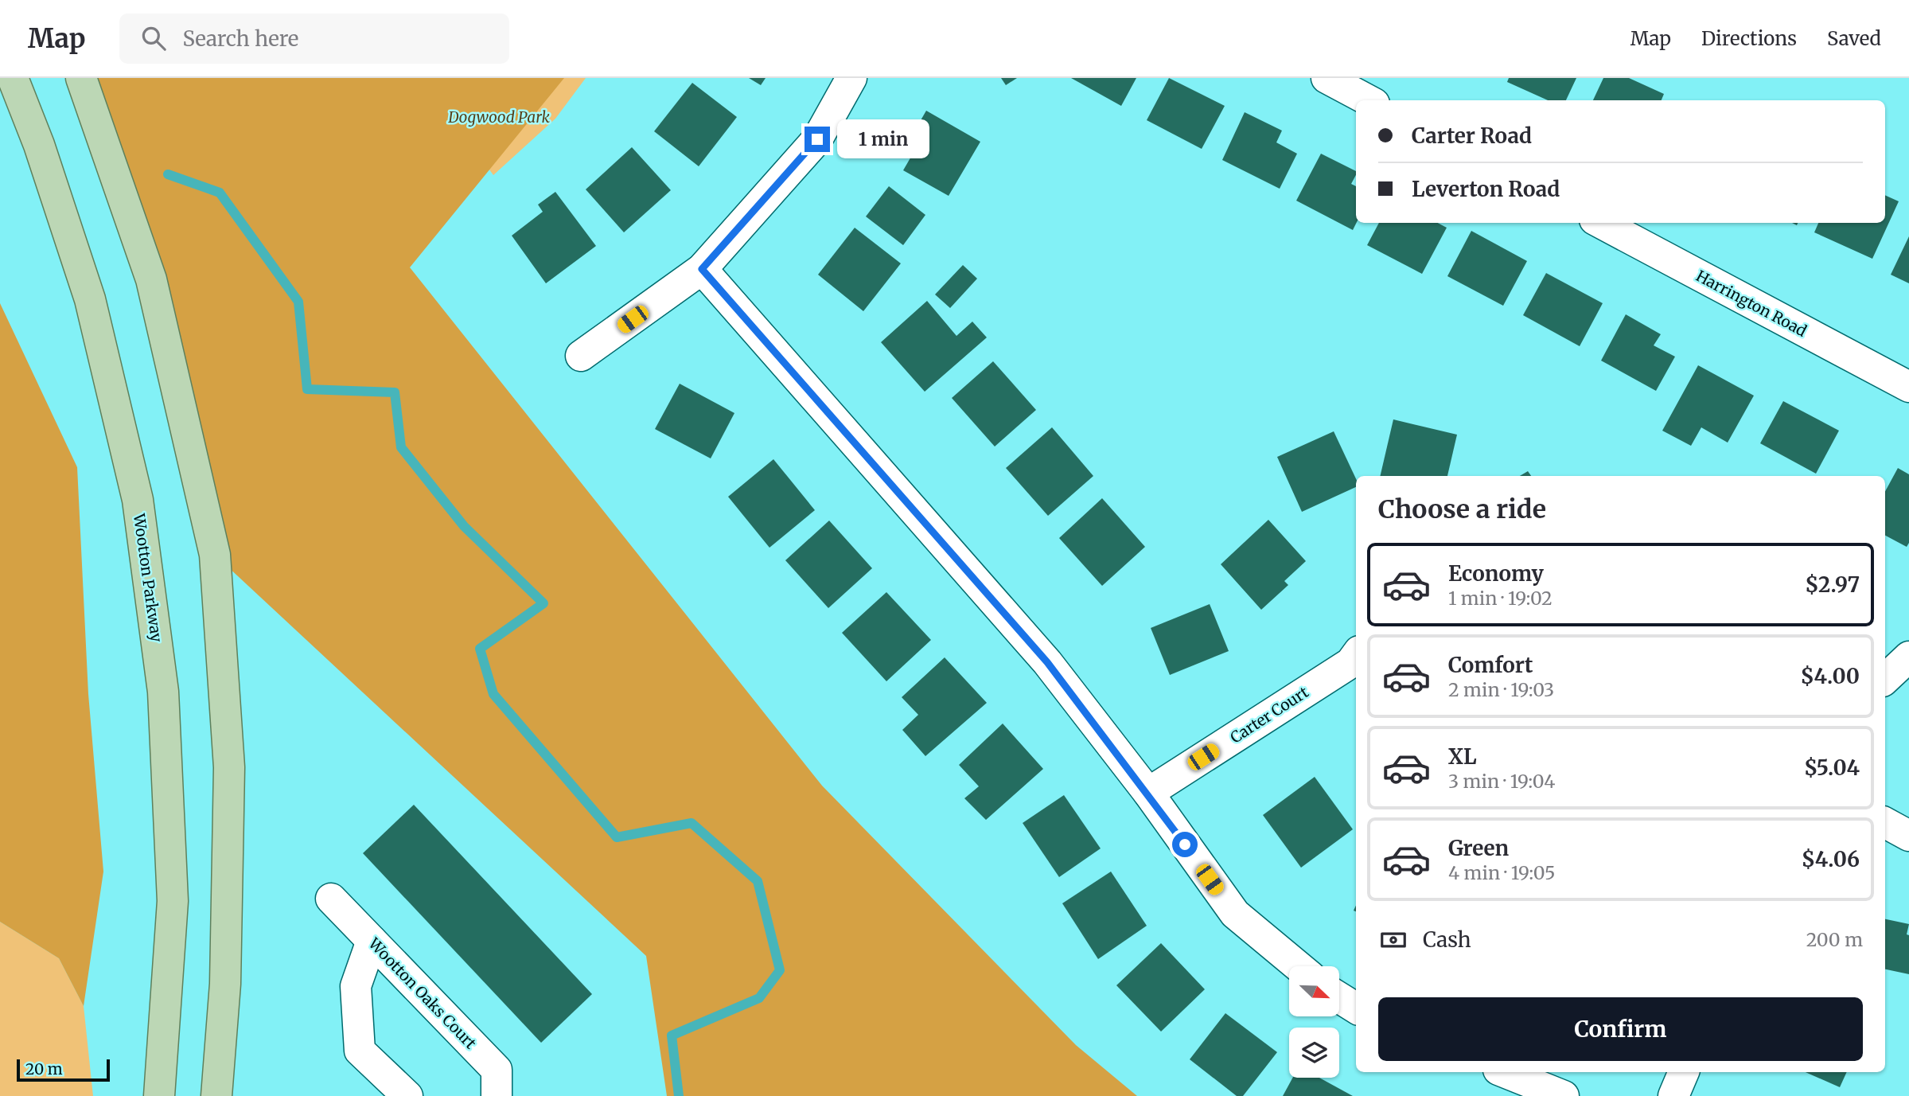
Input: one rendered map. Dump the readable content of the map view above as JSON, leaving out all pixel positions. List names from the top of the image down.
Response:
{
  "streets": {
    "main road": ["Wootton Parkway"],
    "street": ["Harrington Road", "Carter Court", "Wootton Oaks Court"]
  },
  "parks": ["Dogwood Park"],
  "scale_bar": "20 m",
  "north": "bottom right",
  "page": {
    "header": "Map",
    "search": "Search here",
    "nav": ["Map", "Directions", "Saved"],
    "banner": ["Carter Road", "Leverton Road"],
    "bubble": "1 min",
    "heading": "Choose a ride",
    "list": [
      {
        "name": "Economy",
        "note": "1 min · 19:02",
        "value": "$2.97"
      },
      {
        "name": "Comfort",
        "note": "2 min · 19:03",
        "value": "$4.00"
      },
      {
        "name": "XL",
        "note": "3 min · 19:04",
        "value": "$5.04"
      },
      {
        "name": "Green",
        "note": "4 min · 19:05",
        "value": "$4.06"
      }
    ],
    "pay": ["Cash", "200 m"],
    "buttons": "Confirm",
    "scale": "20 m"
  }
}
